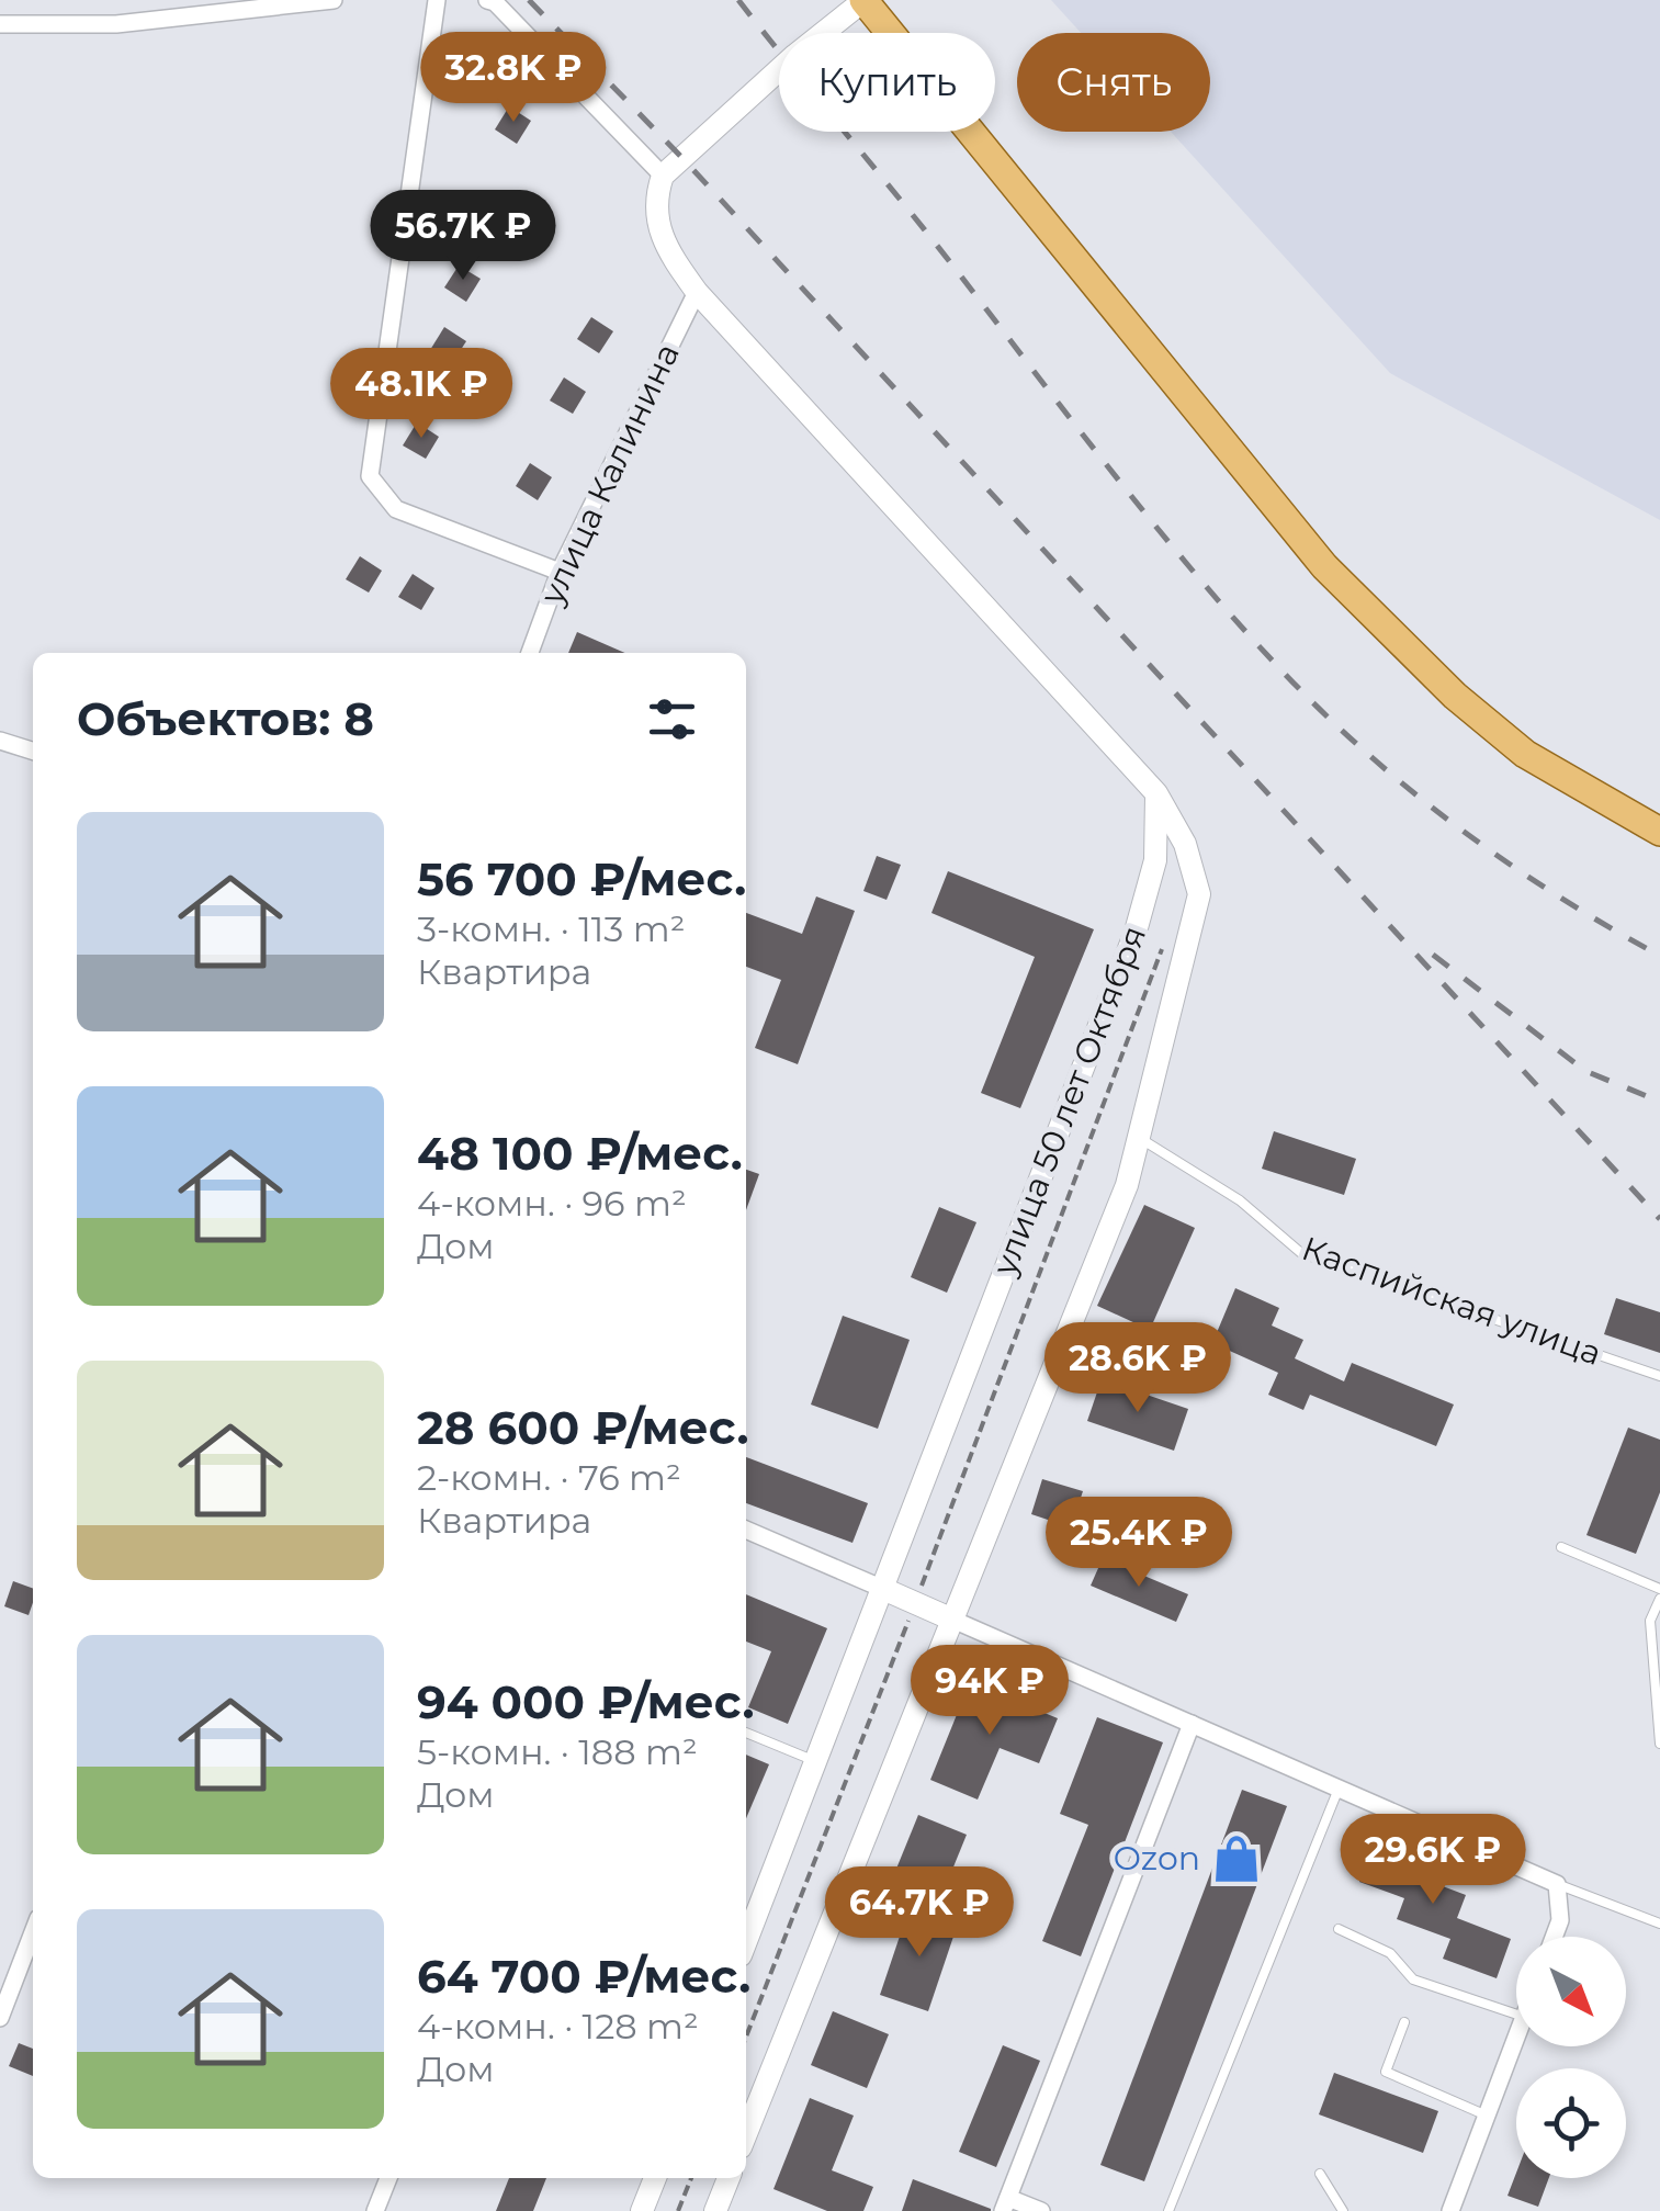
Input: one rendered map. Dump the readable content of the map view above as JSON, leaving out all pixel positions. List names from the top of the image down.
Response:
{
  "streets": {
    "street": ["улица Калинина", "улица 50 лет Октября"],
    "lane": ["Каспийская улица"]
  },
  "crossings": [
    ["улица 50 лет Октября", "Каспийская улица"]
  ],
  "places": {
    "shop": ["Ozon"]
  },
  "north": "bottom right",
  "page": {
    "price": [
      "32.8K ₽",
      "56.7K ₽",
      "48.1K ₽",
      "28.6K ₽",
      "25.4K ₽",
      "94K ₽",
      "29.6K ₽",
      "64.7K ₽"
    ],
    "chip": ["Купить", "Снять"],
    "heading": "Объектов: 8",
    "list": [
      {
        "name": "56 700 ₽/мес.",
        "note": "3-комн. · 113 m² · Квартира"
      },
      {
        "name": "48 100 ₽/мес.",
        "note": "4-комн. · 96 m² · Дом"
      },
      {
        "name": "28 600 ₽/мес.",
        "note": "2-комн. · 76 m² · Квартира"
      },
      {
        "name": "94 000 ₽/мес.",
        "note": "5-комн. · 188 m² · Дом"
      },
      {
        "name": "64 700 ₽/мес.",
        "note": "4-комн. · 128 m² · Дом"
      }
    ]
  }
}
